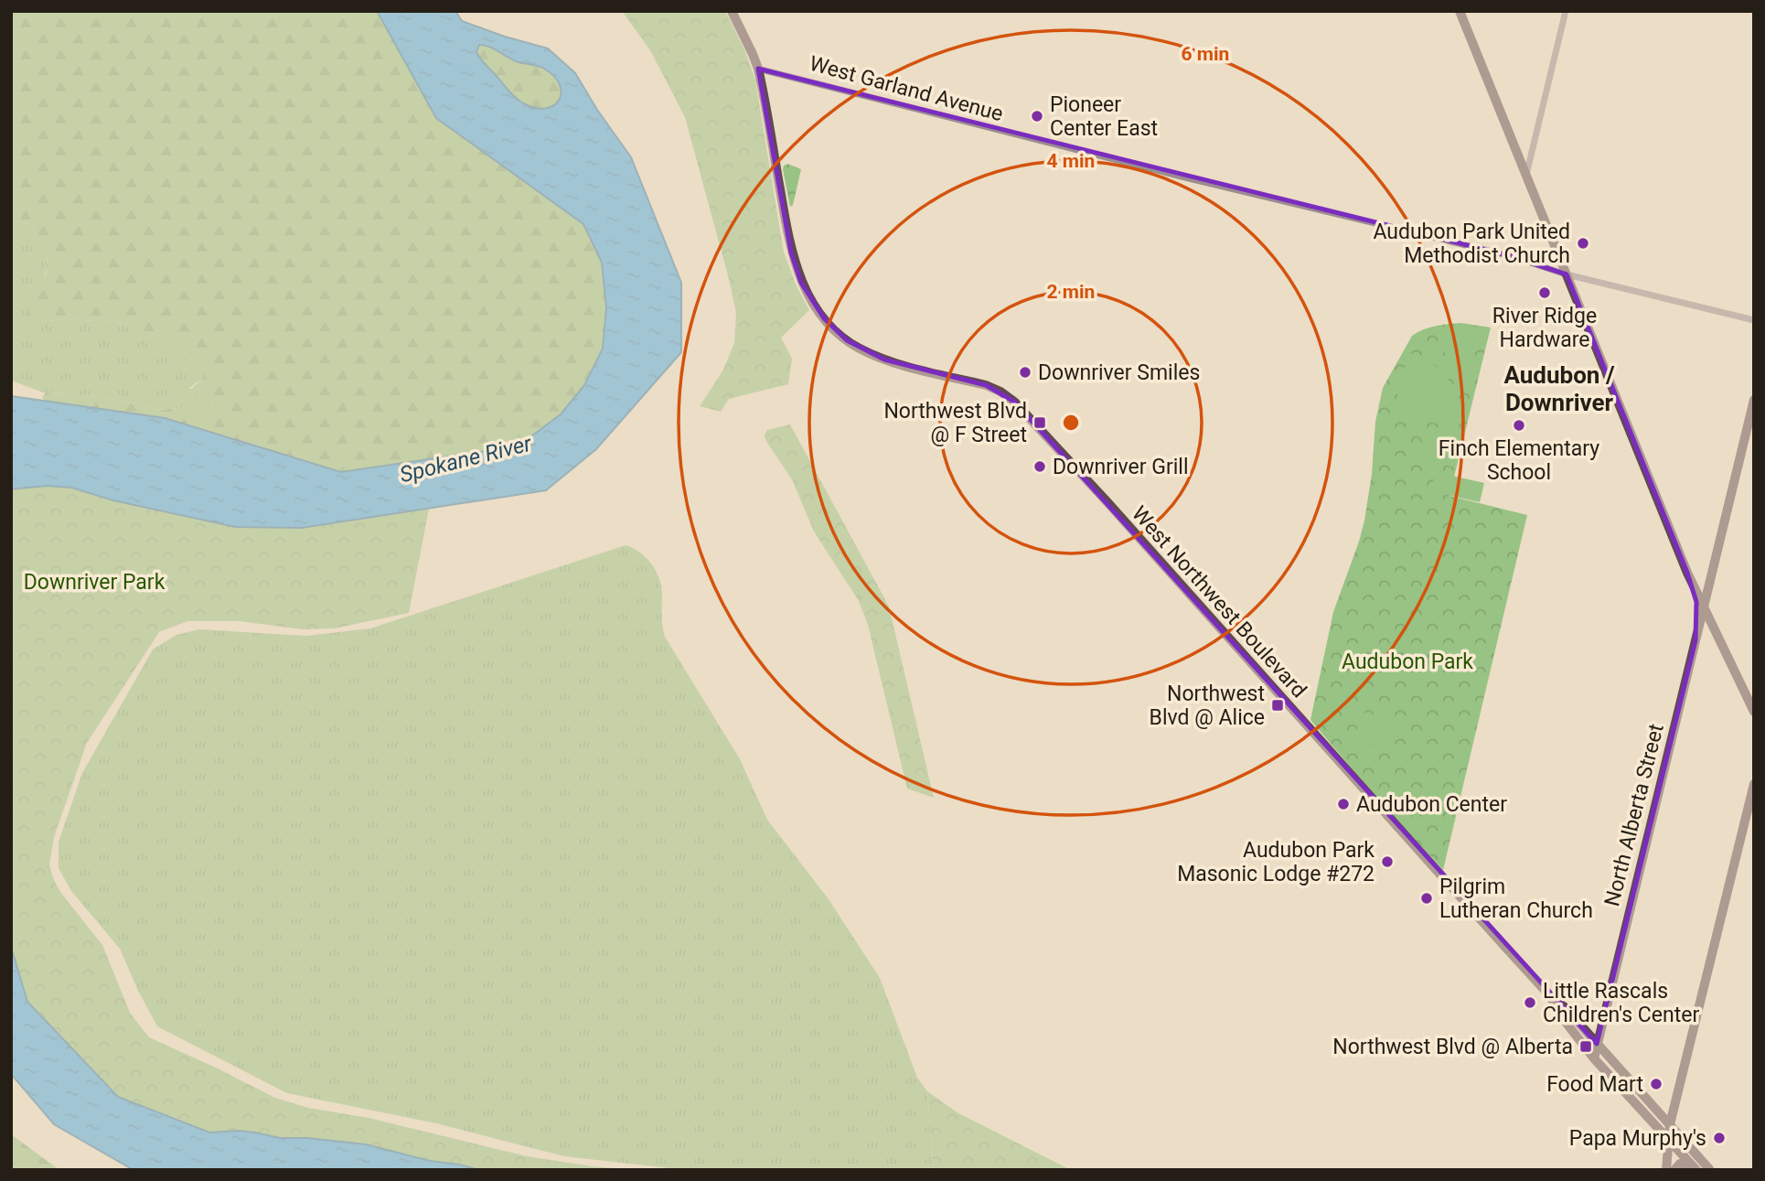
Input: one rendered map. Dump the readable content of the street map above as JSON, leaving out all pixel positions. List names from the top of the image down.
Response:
{
  "streets": {
    "main road": ["West Northwest Boulevard", "North Alberta Street"],
    "street": ["West Garland Avenue"]
  },
  "crossings": [
    ["West Garland Avenue", "West Northwest Boulevard"],
    ["West Northwest Boulevard", "North Alberta Street"]
  ],
  "districts": ["Audubon / Downriver"],
  "water": ["Spokane River"],
  "parks": ["Downriver Park", "Audubon Park"],
  "places": {
    "other": [
      "Pioneer Center East",
      "Audubon Park United Methodist Church",
      "River Ridge Hardware",
      "Downriver Smiles",
      "Finch Elementary School",
      "Downriver Grill",
      "Audubon Center",
      "Audubon Park Masonic Lodge #272",
      "Pilgrim Lutheran Church",
      "Little Rascals Children's Center",
      "Food Mart",
      "Papa Murphy's"
    ],
    "transit": ["Northwest Blvd @ F Street", "Northwest Blvd @ Alice", "Northwest Blvd @ Alberta"]
  },
  "rings": ["6 min", "4 min", "2 min"]
}
